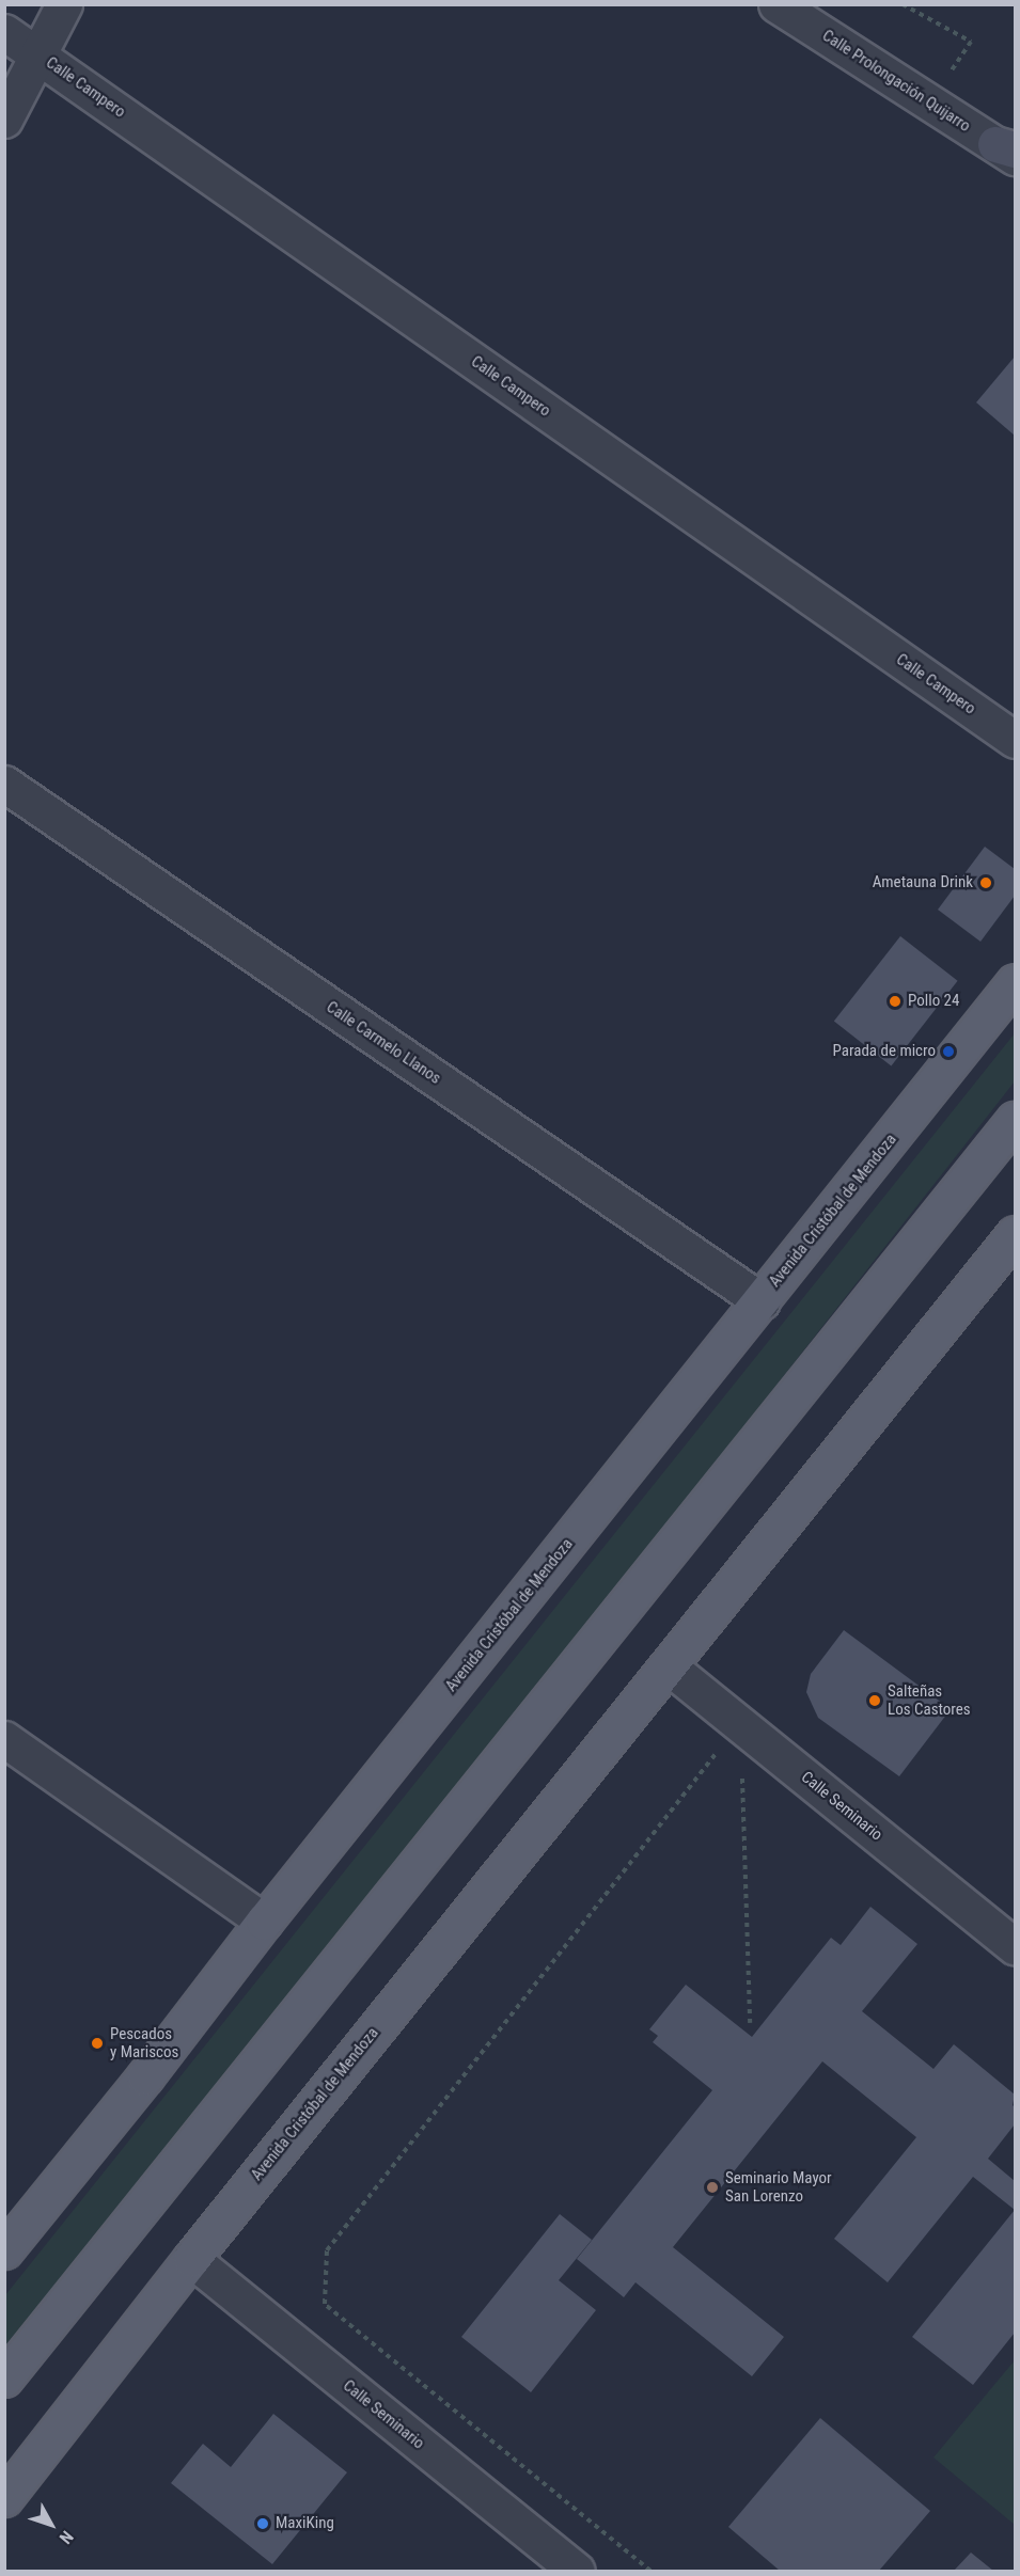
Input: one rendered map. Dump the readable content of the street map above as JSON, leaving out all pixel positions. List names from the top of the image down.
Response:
{
  "streets": {
    "main road": ["Avenida Cristóbal de Mendoza"],
    "street": [
      "Calle Prolongación Quijarro",
      "Calle Campero",
      "Calle Carmelo Llanos",
      "Calle Seminario"
    ]
  },
  "crossings": [
    ["Calle Carmelo Llanos", "Avenida Cristóbal de Mendoza"],
    ["Avenida Cristóbal de Mendoza", "Calle Seminario"]
  ],
  "places": [
    "Ametauna Drink",
    "Pollo 24",
    "Parada de micro",
    "Salteñas Los Castores",
    "Pescados y Mariscos",
    "Seminario Mayor San Lorenzo",
    "MaxiKing"
  ],
  "north": "bottom right"
}
